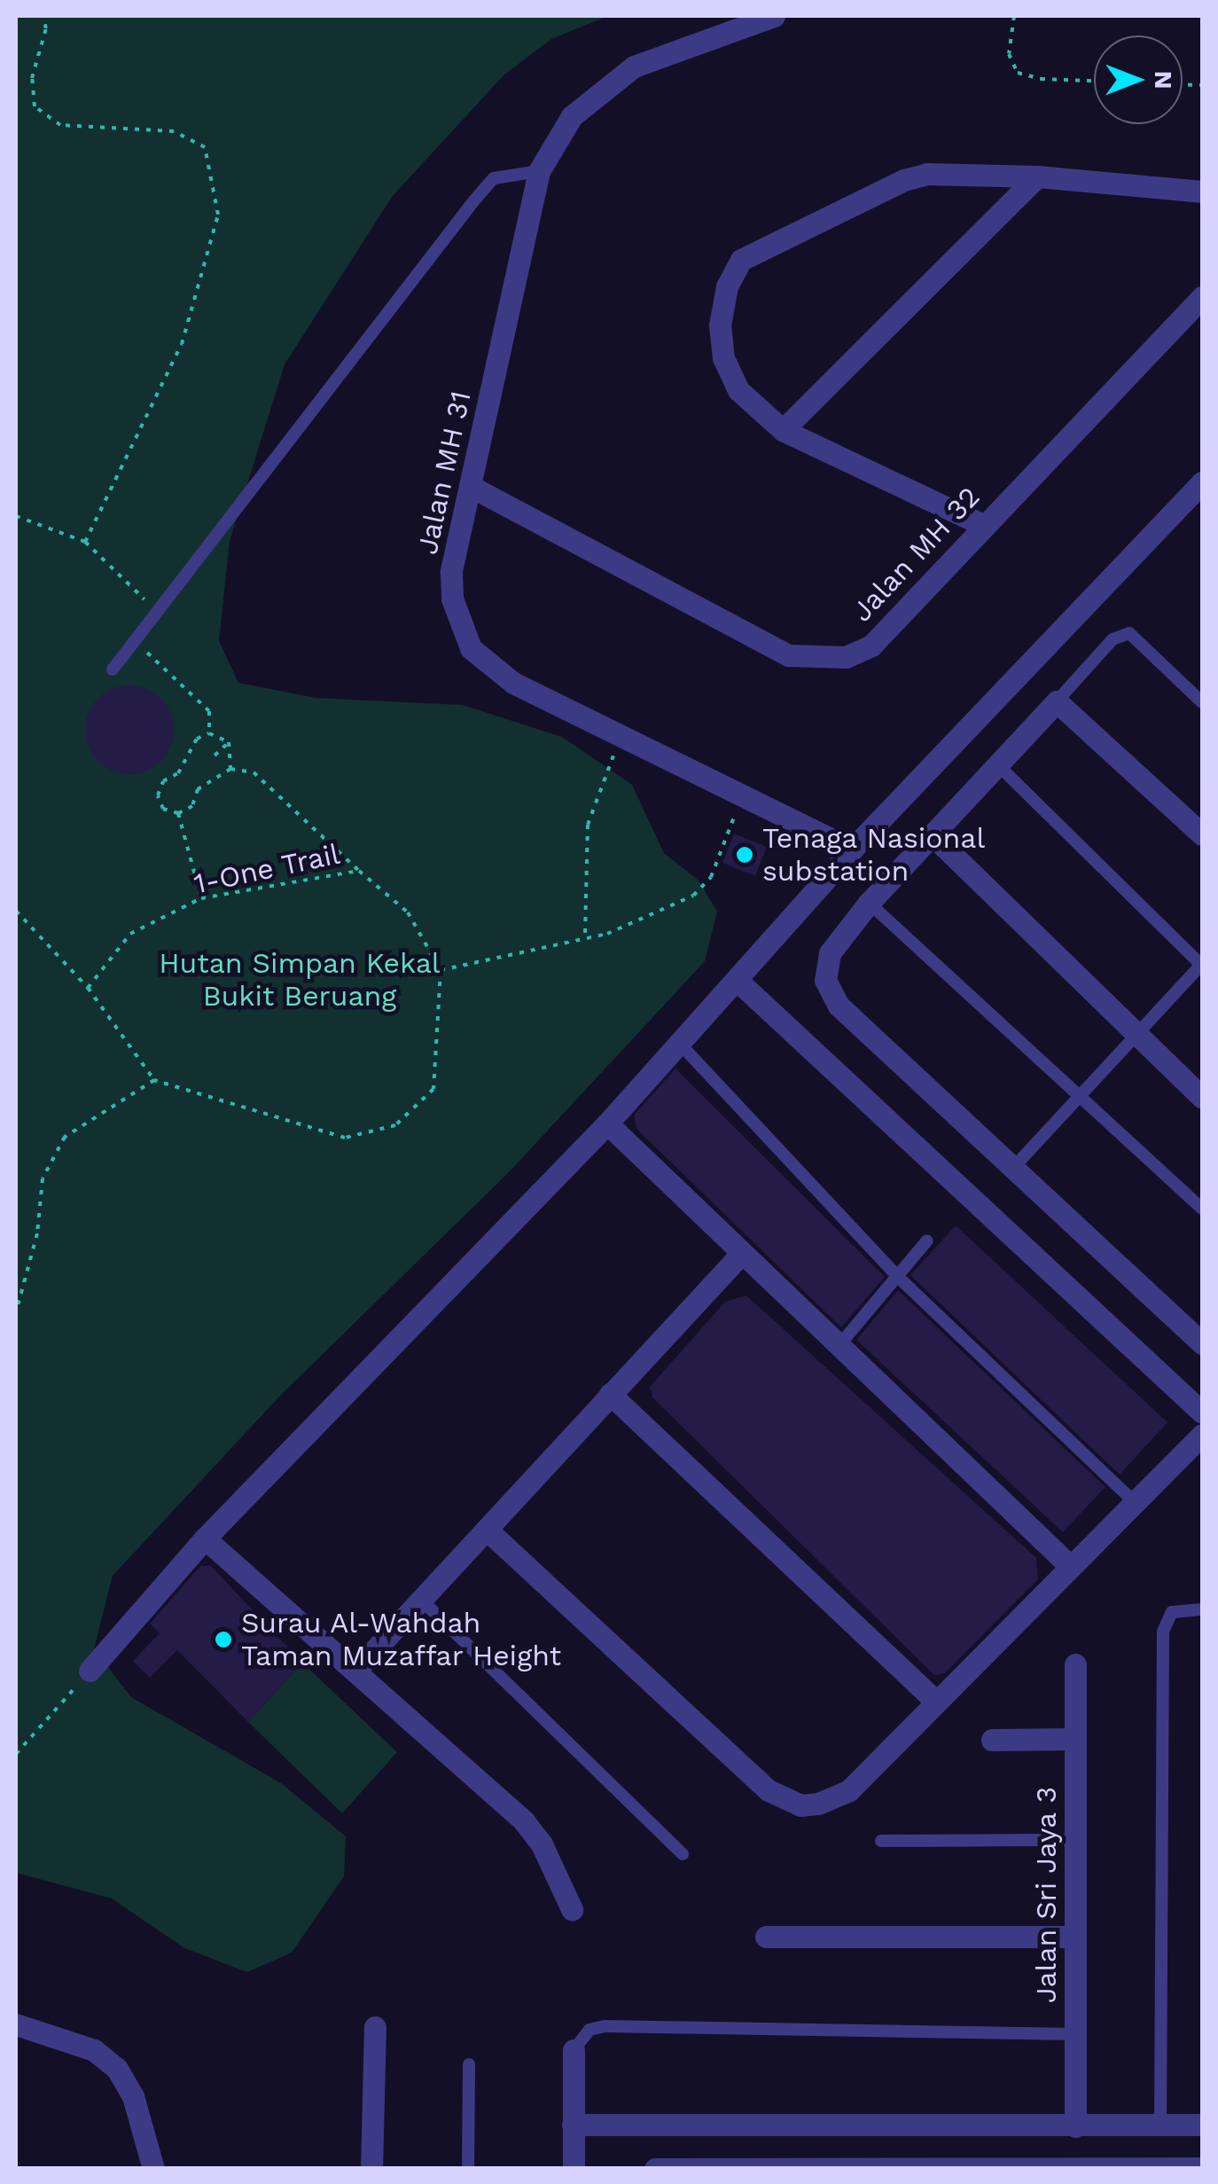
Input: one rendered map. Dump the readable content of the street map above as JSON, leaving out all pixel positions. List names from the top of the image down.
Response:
{
  "streets": {
    "street": ["Jalan MH 31", "Jalan MH 32", "Jalan Sri Jaya 3"],
    "path": ["1-One Trail"]
  },
  "crossings": [
    ["Jalan MH 31", "Jalan MH 32"]
  ],
  "parks": ["Hutan Simpan Kekal Bukit Beruang"],
  "places": ["Tenaga Nasional substation", "Surau Al-Wahdah Taman Muzaffar Height"],
  "north": "right"
}
